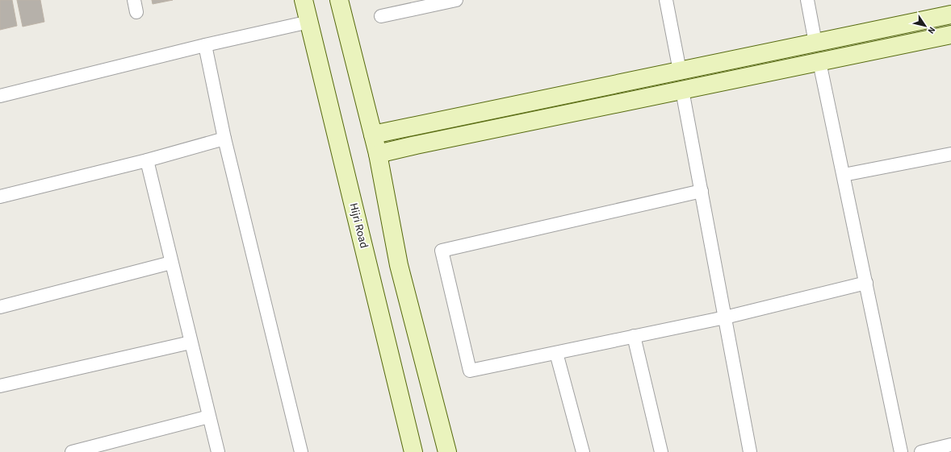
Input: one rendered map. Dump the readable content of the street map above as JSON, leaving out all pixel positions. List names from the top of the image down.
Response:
{
  "streets": {
    "street": ["Hijri Road"]
  },
  "north": "bottom right"
}
